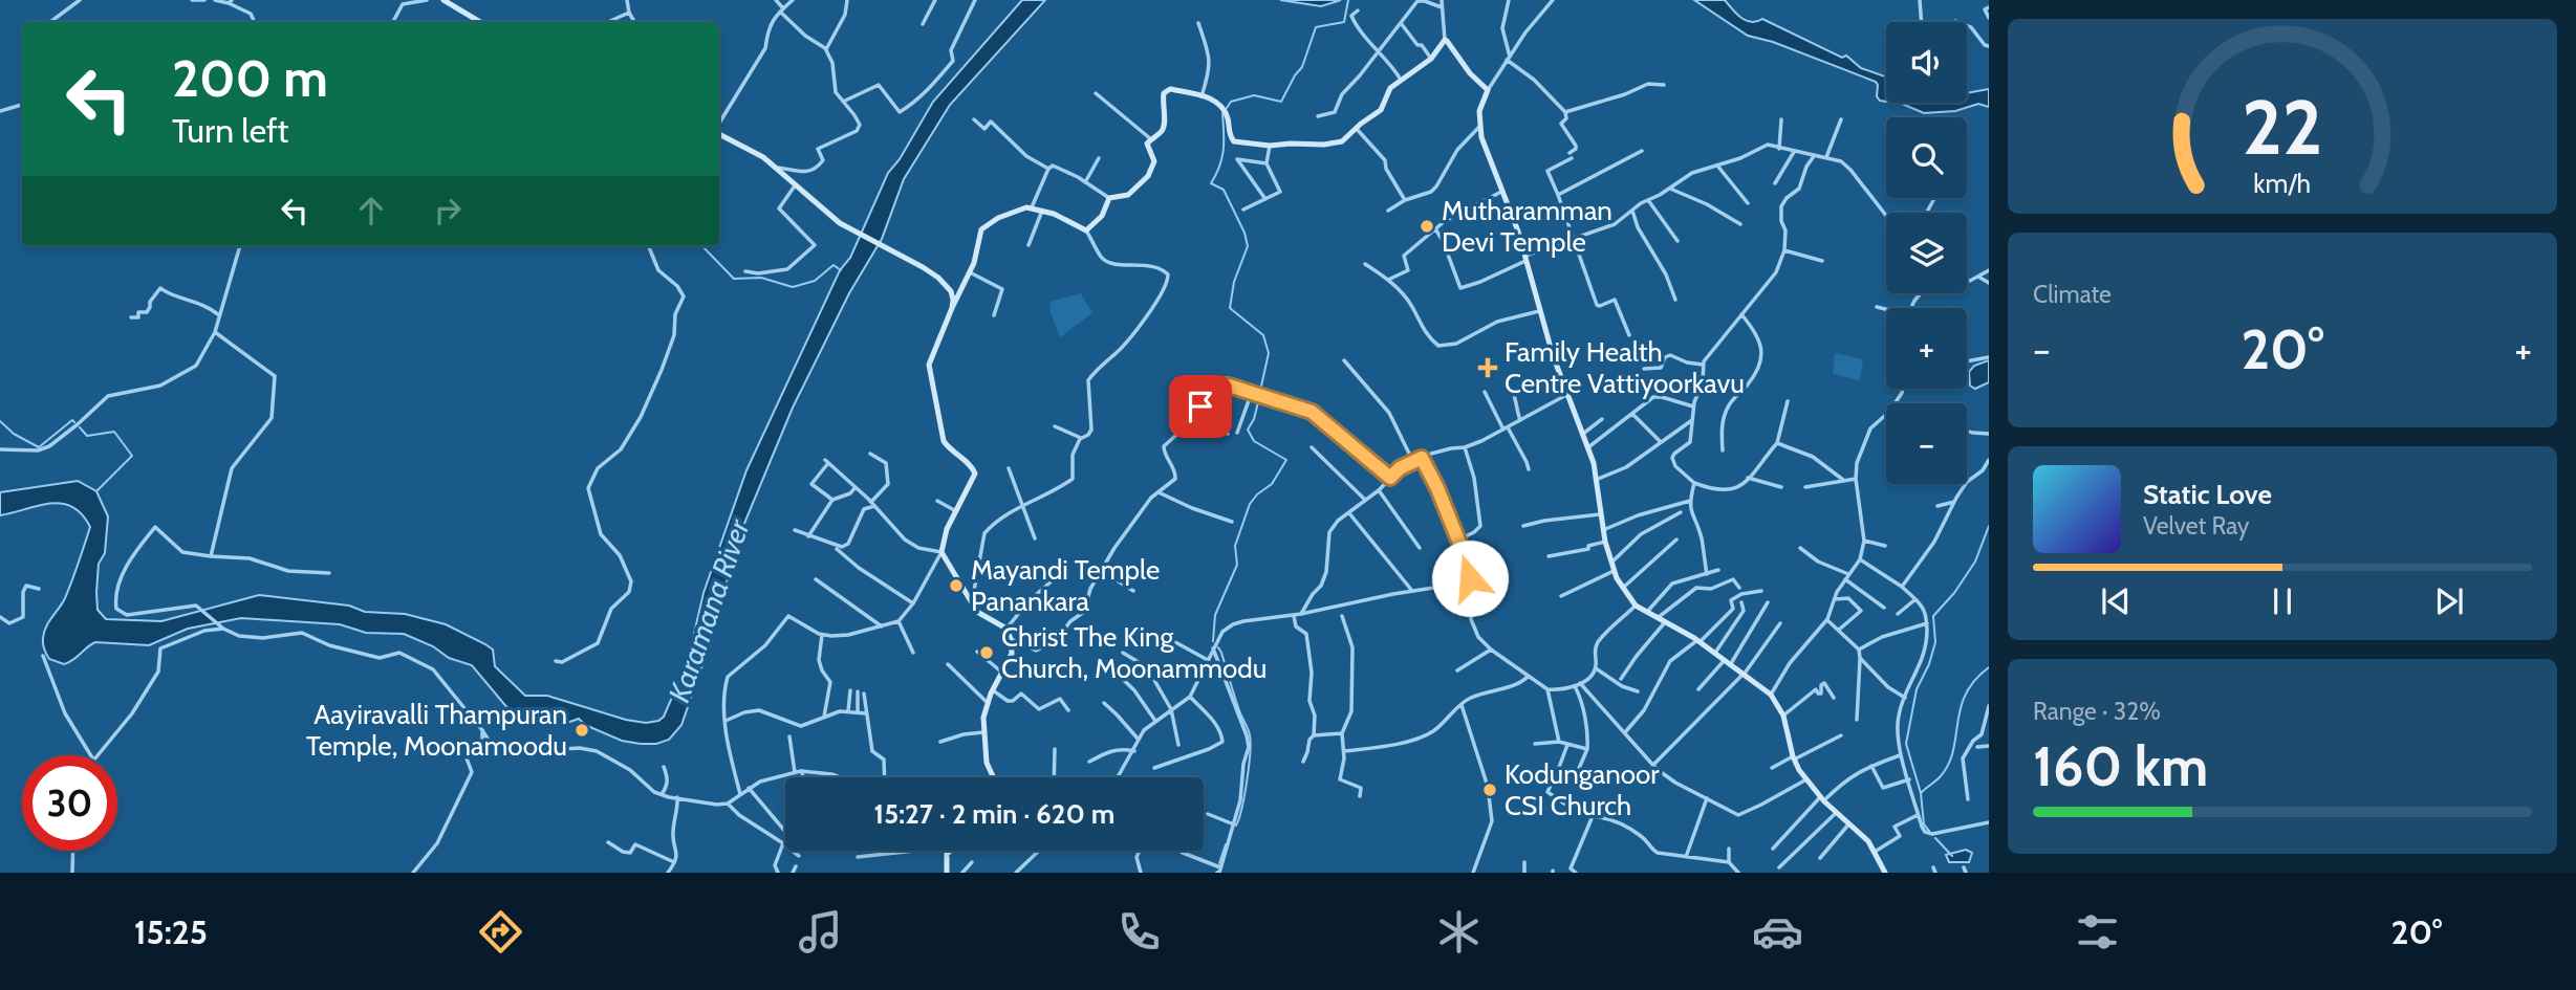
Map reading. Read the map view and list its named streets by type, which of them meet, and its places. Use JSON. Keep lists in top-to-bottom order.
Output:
{
  "water": ["Karamana River"],
  "places": {
    "other": [
      "Mutharamman Devi Temple",
      "Mayandi Temple Panankara",
      "Christ The King Church, Moonammodu",
      "Aayiravalli Thampuran Temple, Moonamoodu",
      "Kodunganoor CSI Church"
    ],
    "health": ["Family Health Centre Vattiyoorkavu"]
  },
  "page": {
    "map_buttons": ["+", "−"],
    "turn": ["200 m", "Turn left"],
    "tile": [
      "Climate",
      ["Range · 32%", "160 km"]
    ],
    "heat": ["−", "20°", "+"],
    "song": ["Static Love", "Velvet Ray"],
    "limit": "30",
    "trip": "15:27 · 2 min · 620 m",
    "tabs": ["15:25", "20°"],
    "gauge": ["22", "km/h"]
  }
}
